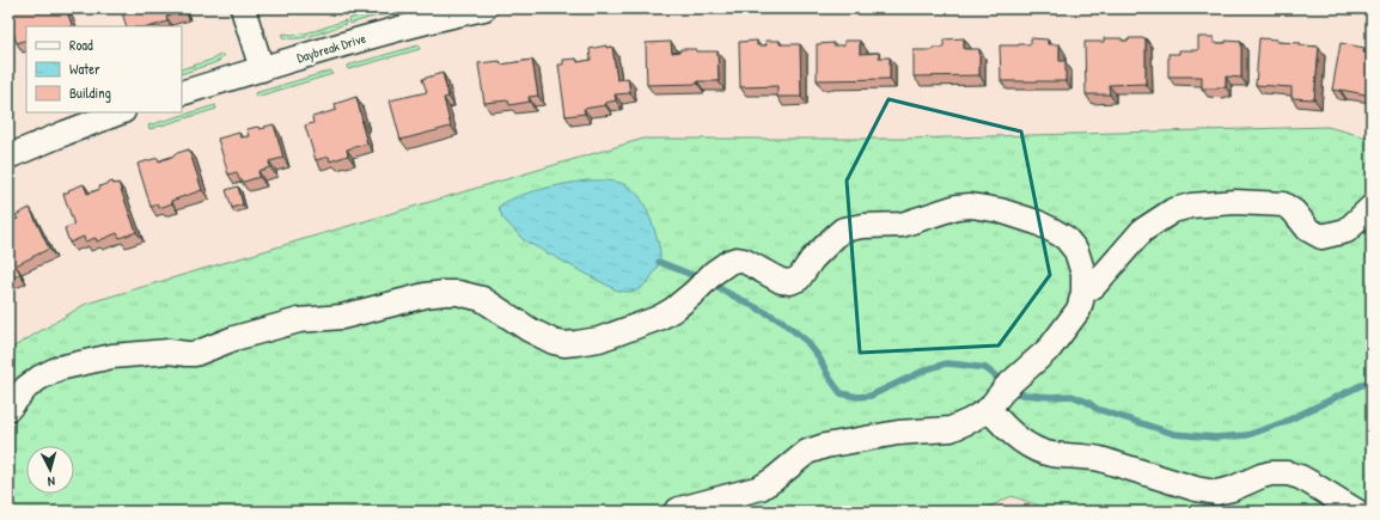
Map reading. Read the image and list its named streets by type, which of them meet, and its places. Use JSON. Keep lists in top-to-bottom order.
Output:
{
  "streets": {
    "street": ["Daybreak Drive"]
  },
  "legend": ["Road", "Water", "Building"],
  "north": "bottom"
}
